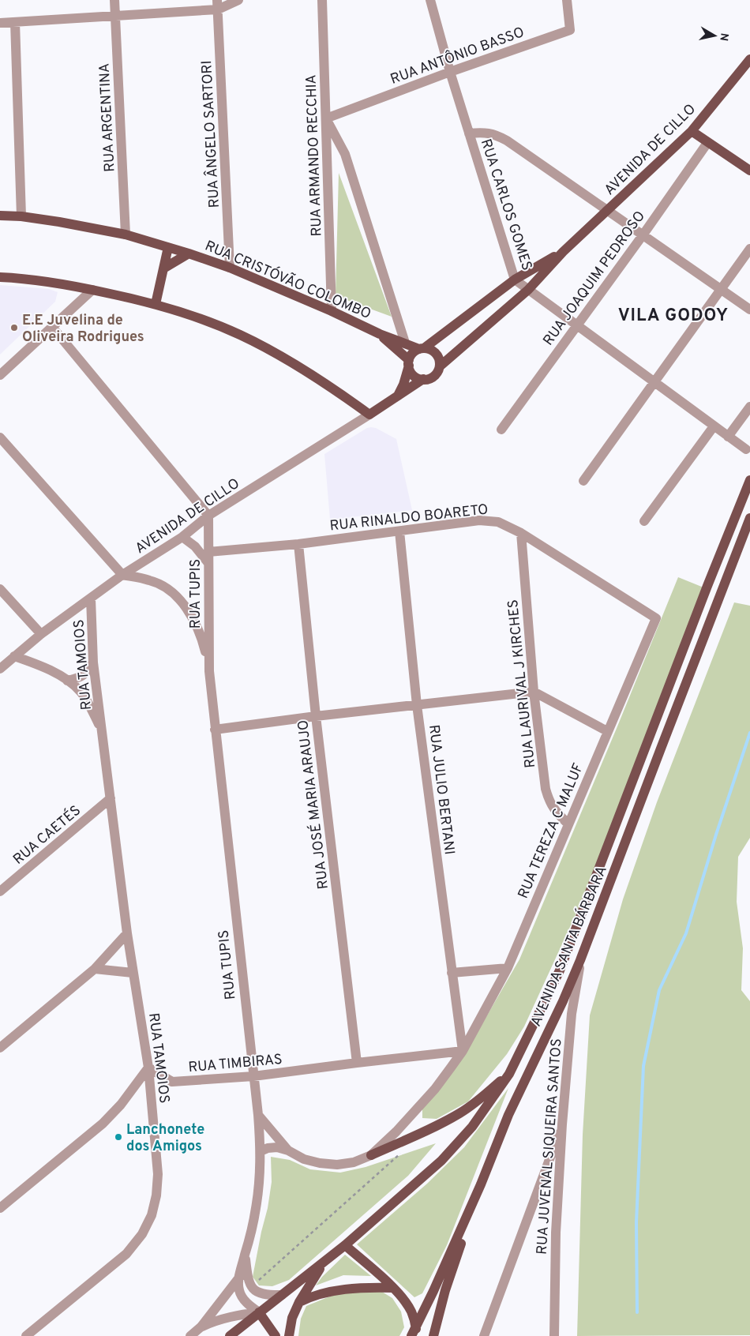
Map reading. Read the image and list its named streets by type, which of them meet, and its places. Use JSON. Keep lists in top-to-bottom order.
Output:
{
  "streets": {
    "main road": ["AVENIDA DE CILLO", "RUA CRISTÓVÃO COLOMBO", "AVENIDA SANTA BÁRBARA"],
    "street": [
      "RUA ANTÔNIO BASSO",
      "RUA ARGENTINA",
      "RUA ÂNGELO SARTORI",
      "RUA ARMANDO RECCHIA",
      "RUA CARLOS GOMES",
      "RUA JOAQUIM PEDROSO",
      "RUA RINALDO BOARETO",
      "RUA TUPIS",
      "RUA TAMOIOS",
      "RUA LAURIVAL J KIRCHES",
      "RUA JULIO BERTANI",
      "RUA JOSÉ MARIA ARAUJO",
      "RUA TEREZA C MALUF",
      "RUA CAETÉS",
      "RUA TIMBIRAS",
      "RUA JUVENAL SIQUEIRA SANTOS"
    ]
  },
  "crossings": [
    ["RUA ANTÔNIO BASSO", "RUA ARMANDO RECCHIA"],
    ["RUA ANTÔNIO BASSO", "RUA CARLOS GOMES"],
    ["RUA ARGENTINA", "RUA CRISTÓVÃO COLOMBO"],
    ["RUA ÂNGELO SARTORI", "RUA CRISTÓVÃO COLOMBO"],
    ["AVENIDA DE CILLO", "RUA CARLOS GOMES"],
    ["AVENIDA DE CILLO", "RUA CRISTÓVÃO COLOMBO"],
    ["AVENIDA DE CILLO", "RUA TUPIS"],
    ["AVENIDA DE CILLO", "RUA TAMOIOS"],
    ["RUA ARMANDO RECCHIA", "RUA CRISTÓVÃO COLOMBO"],
    ["RUA CARLOS GOMES", "RUA JOAQUIM PEDROSO"],
    ["RUA RINALDO BOARETO", "RUA TUPIS"],
    ["RUA RINALDO BOARETO", "RUA LAURIVAL J KIRCHES"],
    ["RUA RINALDO BOARETO", "RUA JULIO BERTANI"],
    ["RUA RINALDO BOARETO", "RUA JOSÉ MARIA ARAUJO"],
    ["RUA RINALDO BOARETO", "RUA TEREZA C MALUF"],
    ["RUA TUPIS", "AVENIDA SANTA BÁRBARA"],
    ["RUA TUPIS", "RUA TIMBIRAS"],
    ["RUA TAMOIOS", "RUA CAETÉS"],
    ["RUA TAMOIOS", "RUA TIMBIRAS"],
    ["RUA LAURIVAL J KIRCHES", "RUA TEREZA C MALUF"],
    ["RUA JULIO BERTANI", "RUA TEREZA C MALUF"],
    ["RUA JULIO BERTANI", "RUA TIMBIRAS"],
    ["RUA JOSÉ MARIA ARAUJO", "RUA TIMBIRAS"],
    ["RUA TEREZA C MALUF", "RUA TIMBIRAS"],
    ["AVENIDA SANTA BÁRBARA", "RUA JUVENAL SIQUEIRA SANTOS"]
  ],
  "districts": ["VILA GODOY"],
  "places": ["E.E Juvelina de Oliveira Rodrigues", "Lanchonete dos Amigos"],
  "north": "right"
}
